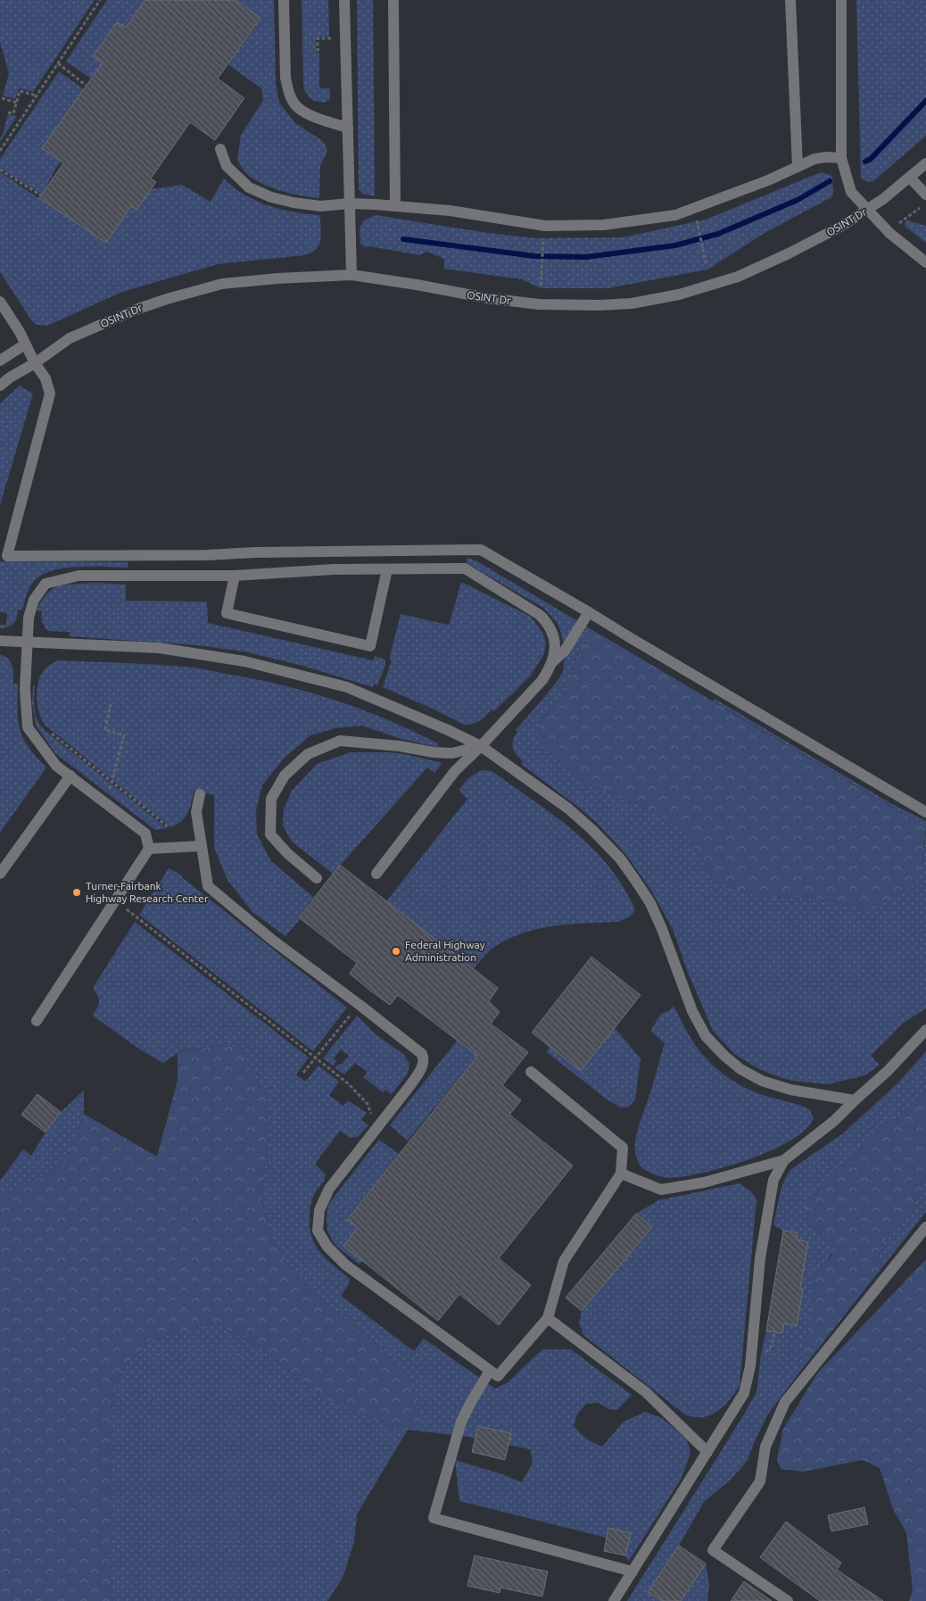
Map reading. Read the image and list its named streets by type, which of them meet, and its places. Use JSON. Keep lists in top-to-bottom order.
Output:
{
  "streets": {
    "street": ["OSINT Dr"]
  },
  "places": ["Turner-Fairbank Highway Research Center", "Federal Highway Administration"]
}
